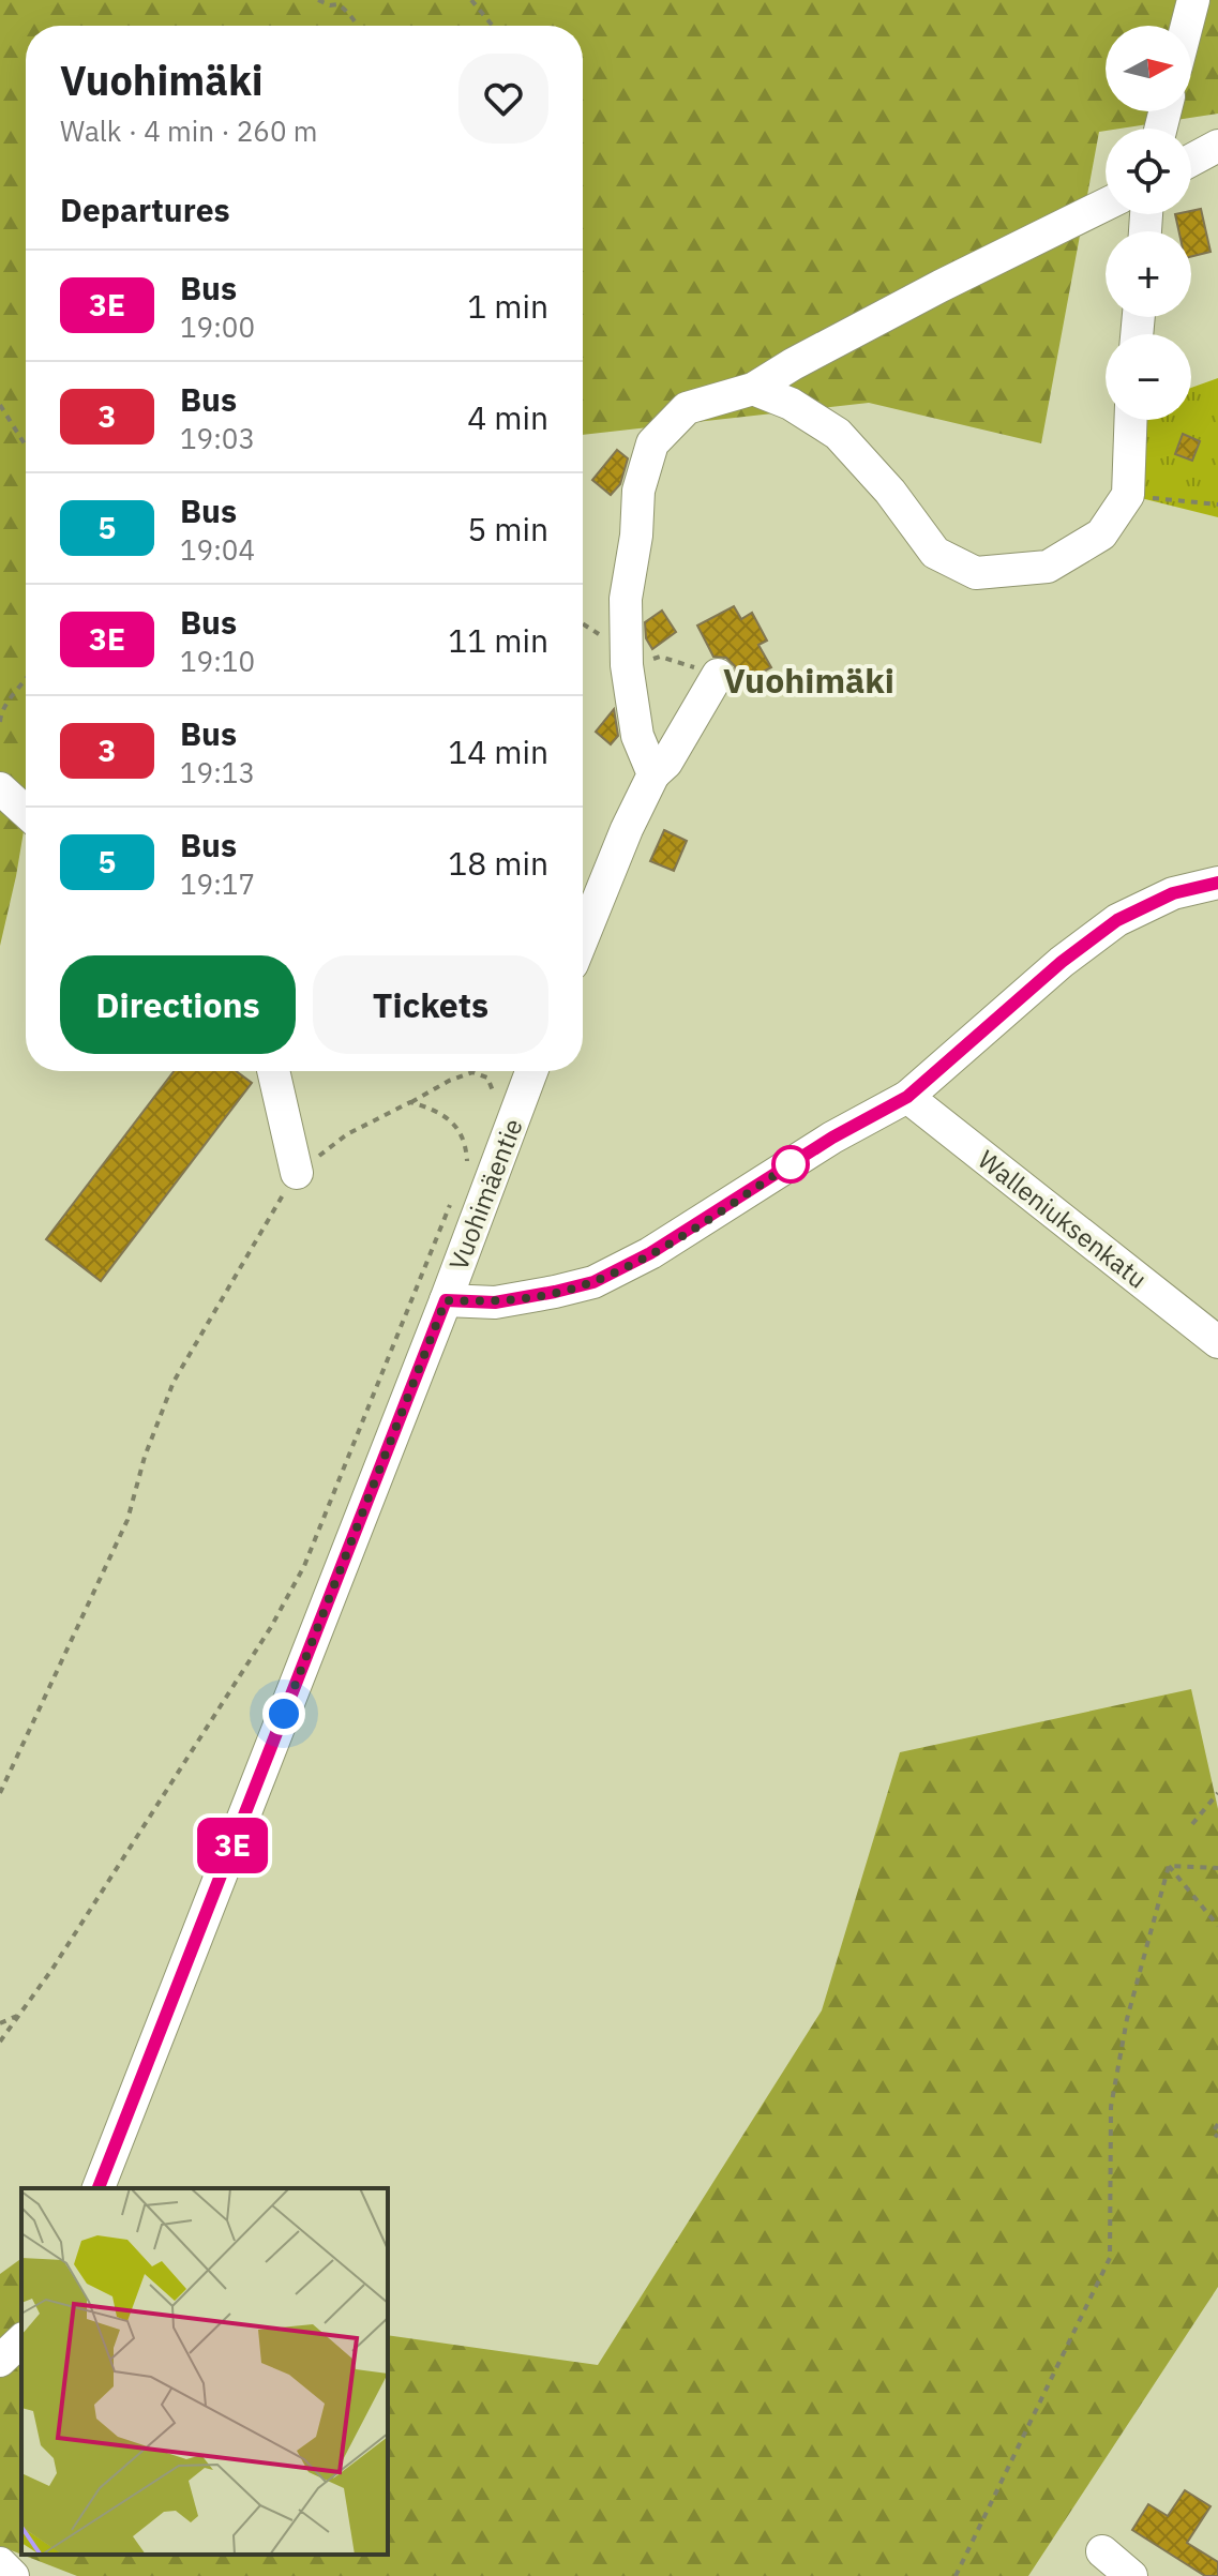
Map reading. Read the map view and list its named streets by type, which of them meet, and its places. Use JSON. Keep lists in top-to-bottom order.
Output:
{
  "streets": {
    "street": ["Vuohimäentie", "Walleniuksenkatu"]
  },
  "districts": ["Vuohimäki"],
  "lines": ["bus line 3E"],
  "north": "right",
  "page": {
    "on_map": "3E",
    "map_buttons": ["+", "−"],
    "heading": [
      ["Vuohimäki", "Walk · 4 min · 260 m"],
      "Departures"
    ],
    "list": [
      {
        "mark": "3E",
        "name": "Bus",
        "note": "19:00",
        "value": "1 min"
      },
      {
        "mark": "3",
        "name": "Bus",
        "note": "19:03",
        "value": "4 min"
      },
      {
        "mark": "5",
        "name": "Bus",
        "note": "19:04",
        "value": "5 min"
      },
      {
        "mark": "3E",
        "name": "Bus",
        "note": "19:10",
        "value": "11 min"
      },
      {
        "mark": "3",
        "name": "Bus",
        "note": "19:13",
        "value": "14 min"
      },
      {
        "mark": "5",
        "name": "Bus",
        "note": "19:17",
        "value": "18 min"
      }
    ],
    "buttons": ["Directions", "Tickets"]
  }
}
